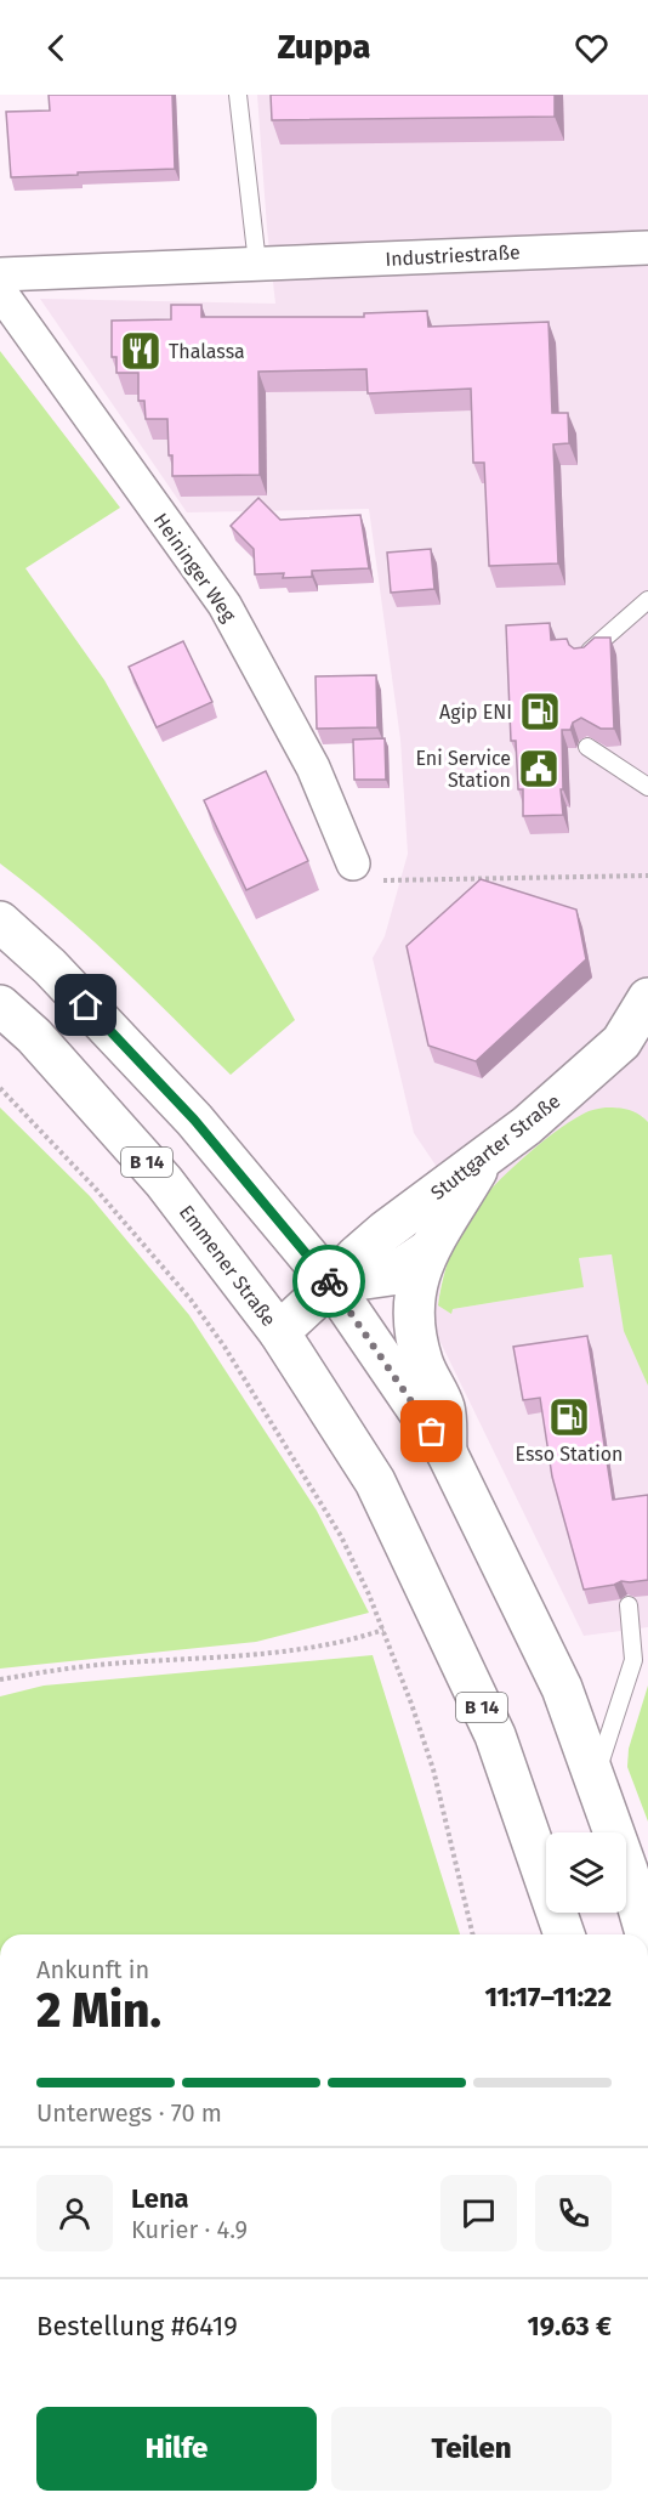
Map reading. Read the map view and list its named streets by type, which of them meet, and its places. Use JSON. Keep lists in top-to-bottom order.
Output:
{
  "streets": {
    "main road": ["Stuttgarter Straße", "B 14", "Emmener Straße"],
    "street": ["Industriestraße", "Heininger Weg"]
  },
  "crossings": [
    ["Stuttgarter Straße", "B 14"],
    ["Stuttgarter Straße", "Emmener Straße"],
    ["B 14", "Emmener Straße"]
  ],
  "places": {
    "restaurant": ["Thalassa"],
    "fuel station": ["Agip ENI", "Esso Station"],
    "public building": ["Eni Service Station"]
  },
  "page": {
    "header": "Zuppa",
    "heading": ["2 Min.", "Ankunft in", "11:17–11:22"],
    "panel": [
      "Lena",
      "Kurier · 4.9",
      "Bestellung #6419",
      "19.63 €"
    ],
    "bar": "Unterwegs · 70 m",
    "buttons": ["Hilfe", "Teilen"]
  }
}
